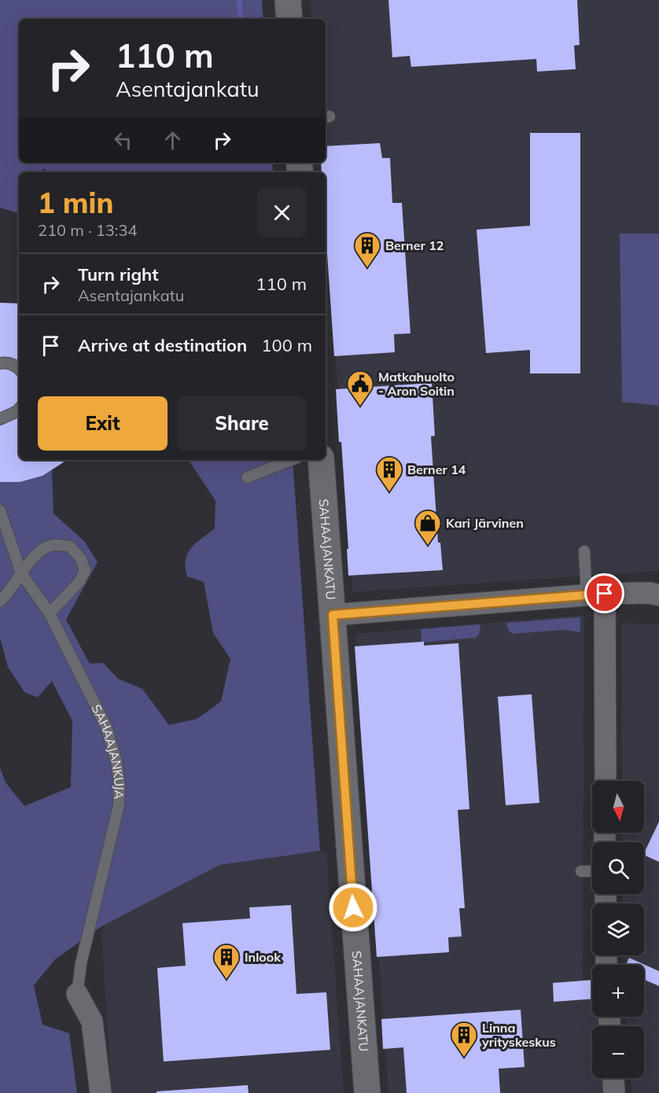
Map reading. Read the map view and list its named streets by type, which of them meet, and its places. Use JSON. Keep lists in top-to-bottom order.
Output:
{
  "streets": {
    "main road": ["SAHAAJANKATU"],
    "street": ["SAHAAJANKUJA"]
  },
  "places": {
    "building": [
      "Berner 12",
      "Berner 14",
      "Inlook",
      "Linna yrityskeskus"
    ],
    "public building": ["Matkahuolto - Aron Soitin"],
    "shop": ["Kari Järvinen"]
  },
  "north": "bottom",
  "page": {
    "turn": ["110 m", "Asentajankatu"],
    "heading": ["1 min", "210 m · 13:34"],
    "list": [
      {
        "name": "Turn right",
        "note": "Asentajankatu",
        "value": "110 m"
      },
      {
        "name": "Arrive at destination",
        "value": "100 m"
      }
    ],
    "buttons": ["Exit", "Share"],
    "map_buttons": ["+", "−"]
  }
}
